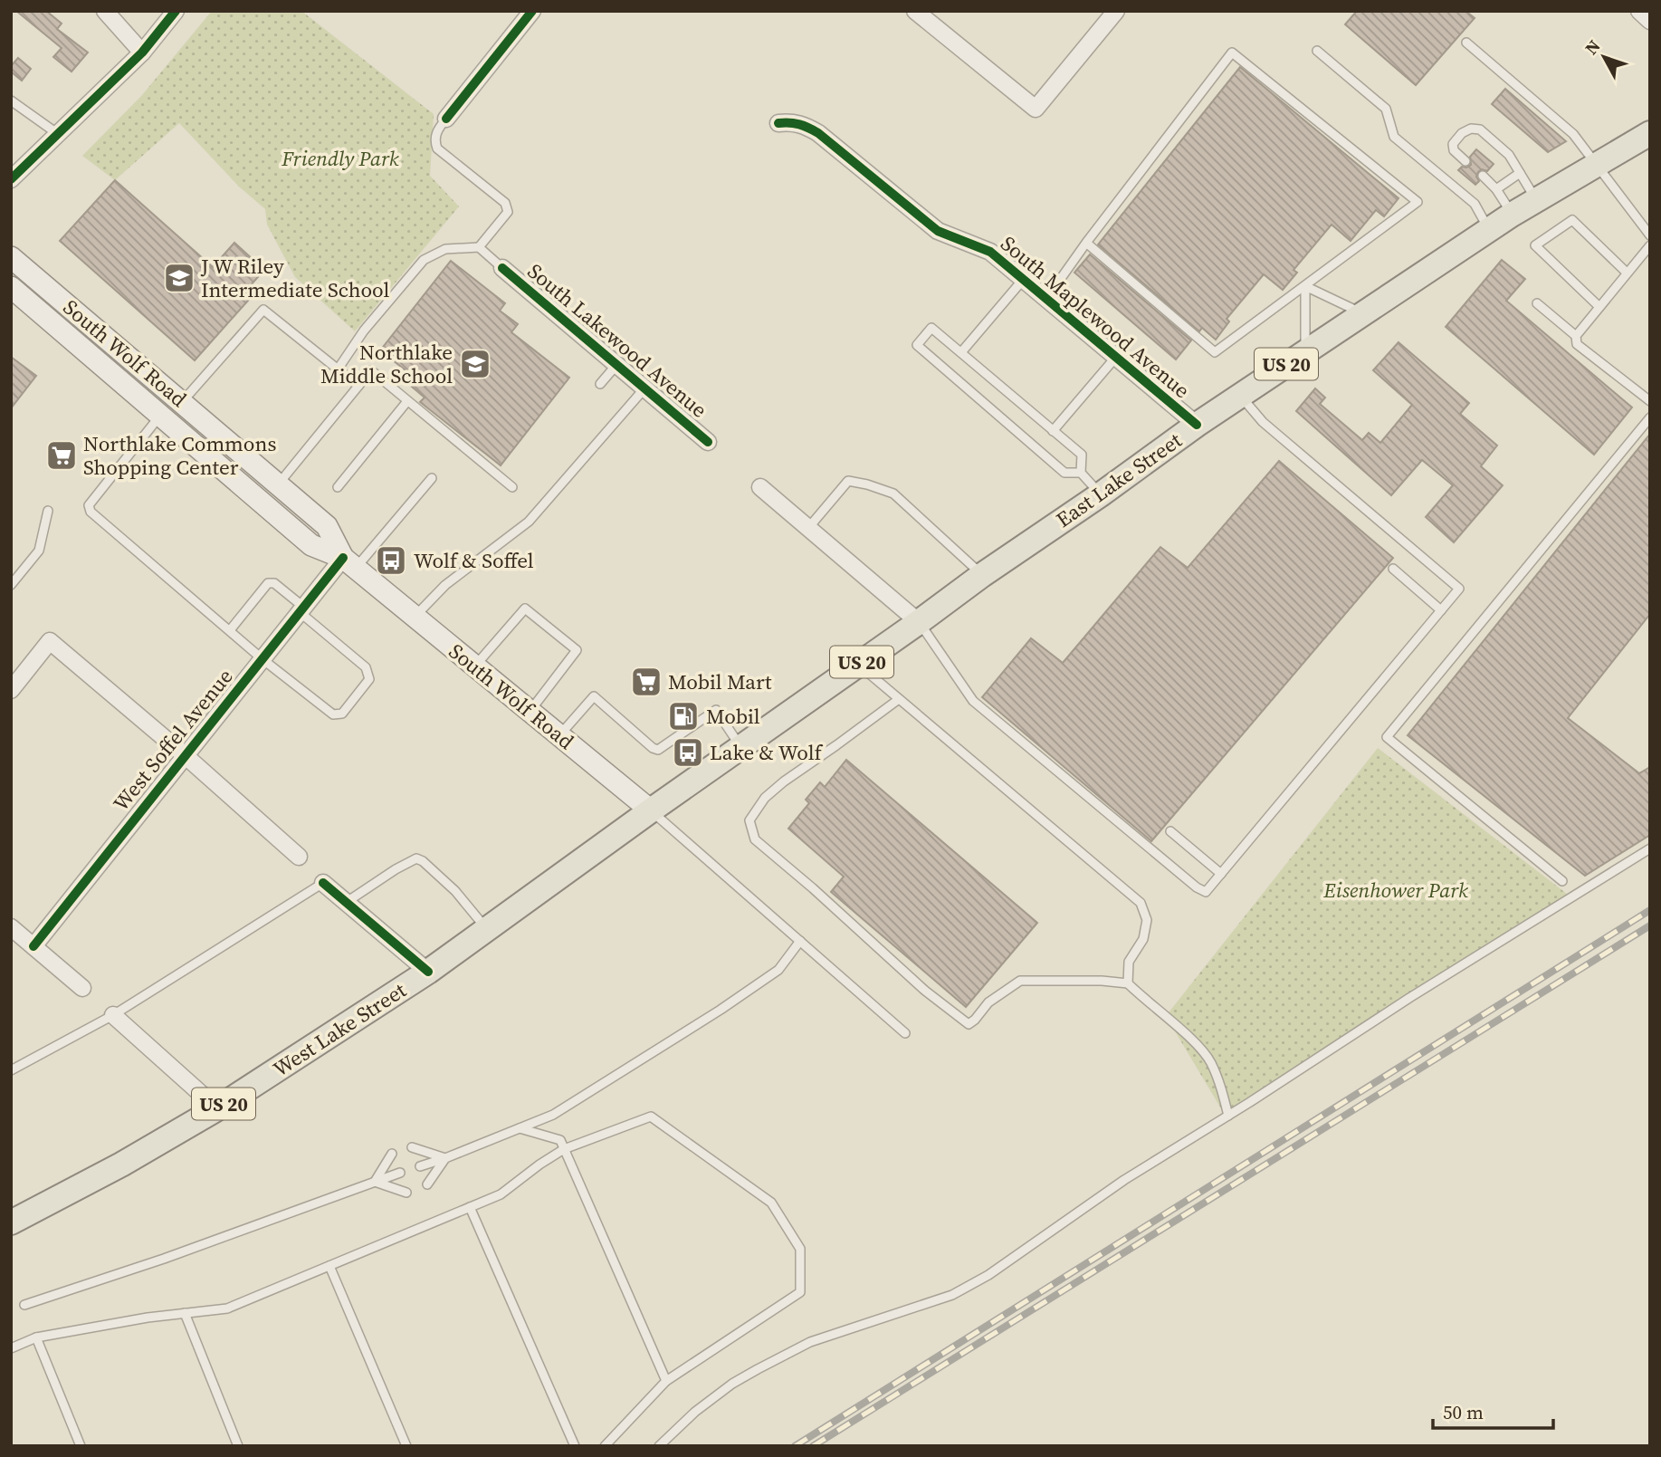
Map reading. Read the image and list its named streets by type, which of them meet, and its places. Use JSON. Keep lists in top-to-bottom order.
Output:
{
  "streets": {
    "main road": [
      "South Wolf Road",
      "US 20",
      "East Lake Street",
      "West Lake Street"
    ],
    "street": ["South Maplewood Avenue", "South Lakewood Avenue", "West Soffel Avenue"]
  },
  "crossings": [
    ["South Maplewood Avenue", "East Lake Street"],
    ["South Wolf Road", "East Lake Street"],
    ["South Wolf Road", "West Soffel Avenue"],
    ["South Wolf Road", "West Lake Street"],
    ["US 20", "East Lake Street"],
    ["East Lake Street", "West Lake Street"]
  ],
  "parks": ["Friendly Park", "Eisenhower Park"],
  "places": {
    "school or university": ["J W Riley Intermediate School", "Northlake Middle School"],
    "supermarket": ["Northlake Commons Shopping Center", "Mobil Mart"],
    "bus stop": ["Wolf & Soffel", "Lake & Wolf"],
    "fuel station": ["Mobil"]
  },
  "scale_bar": "50 m",
  "north": "top left"
}
